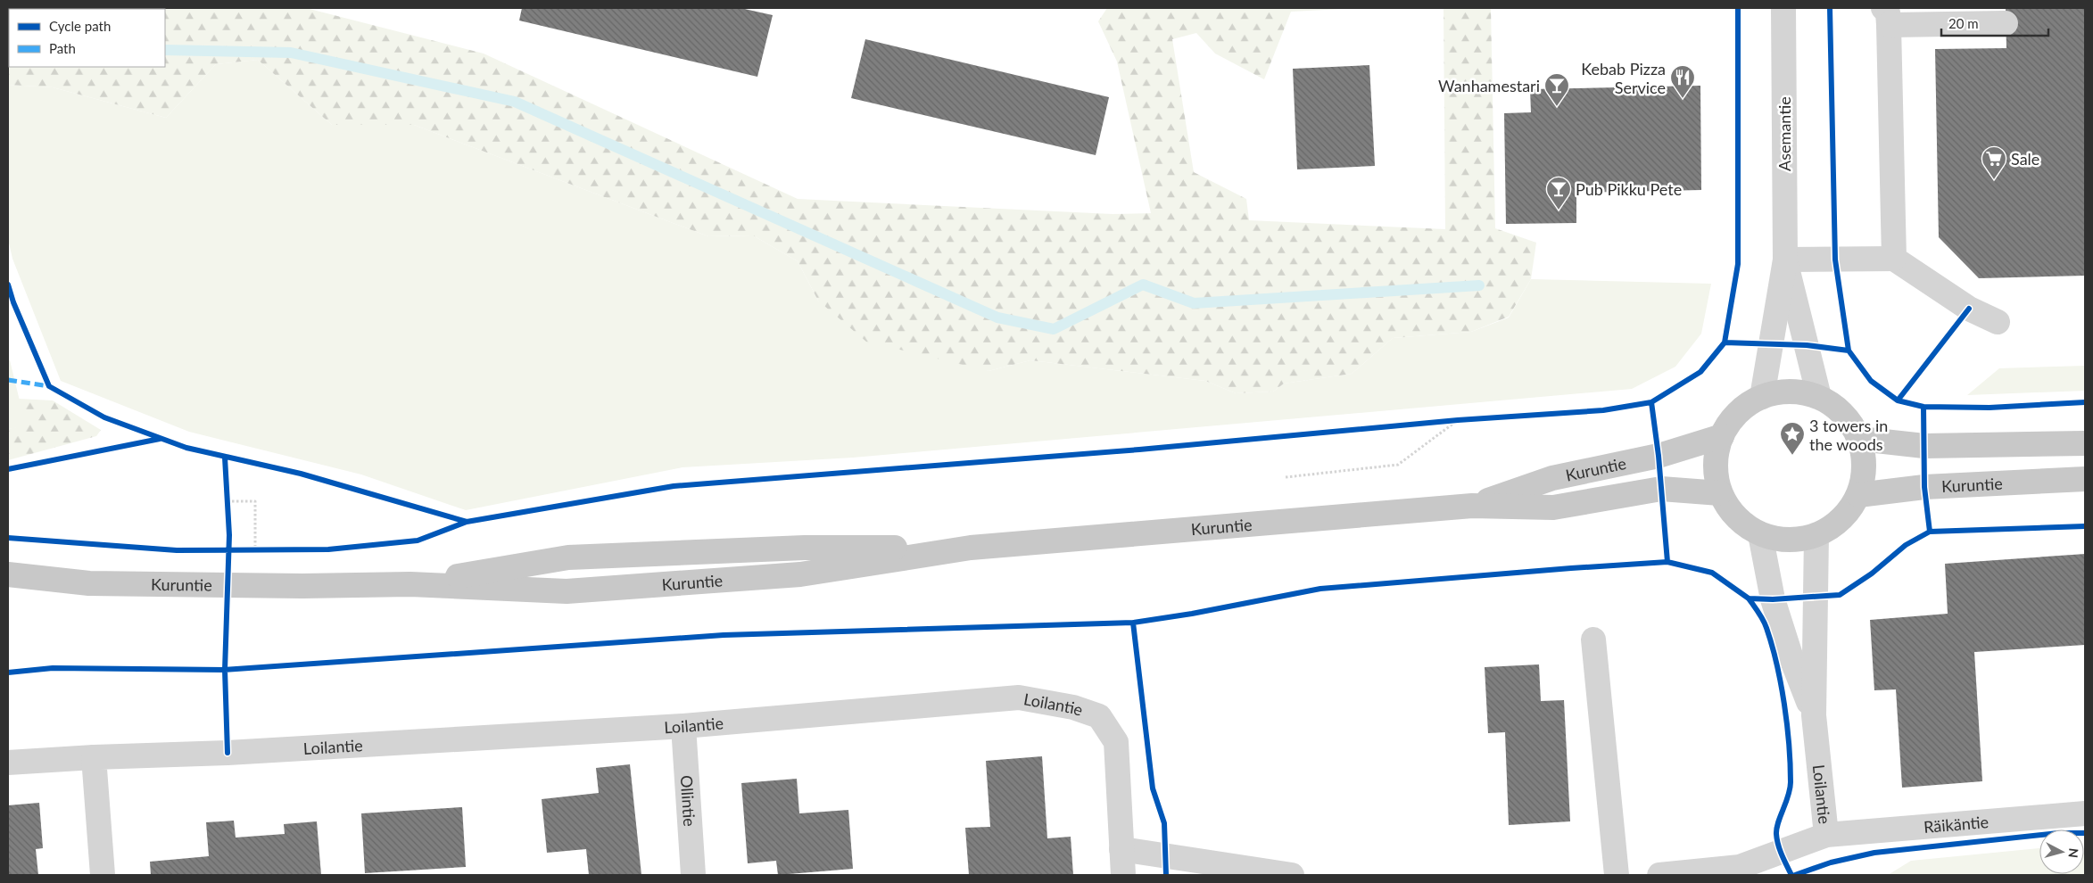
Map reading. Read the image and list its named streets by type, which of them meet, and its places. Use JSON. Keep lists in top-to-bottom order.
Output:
{
  "streets": {
    "main road": ["Kuruntie"],
    "street": [
      "Asemantie",
      "Loilantie",
      "Ollintie",
      "Räikäntie"
    ]
  },
  "crossings": [
    ["Asemantie", "Kuruntie"],
    ["Asemantie", "Loilantie"],
    ["Kuruntie", "Loilantie"],
    ["Loilantie", "Ollintie"],
    ["Loilantie", "Räikäntie"]
  ],
  "places": {
    "restaurant": ["Kebab Pizza Service"],
    "bar": ["Wanhamestari", "Pub Pikku Pete"],
    "supermarket": ["Sale"],
    "place": ["3 towers in the woods"]
  },
  "legend": ["Cycle path", "Path"],
  "scale_bar": "20 m",
  "north": "right"
}
